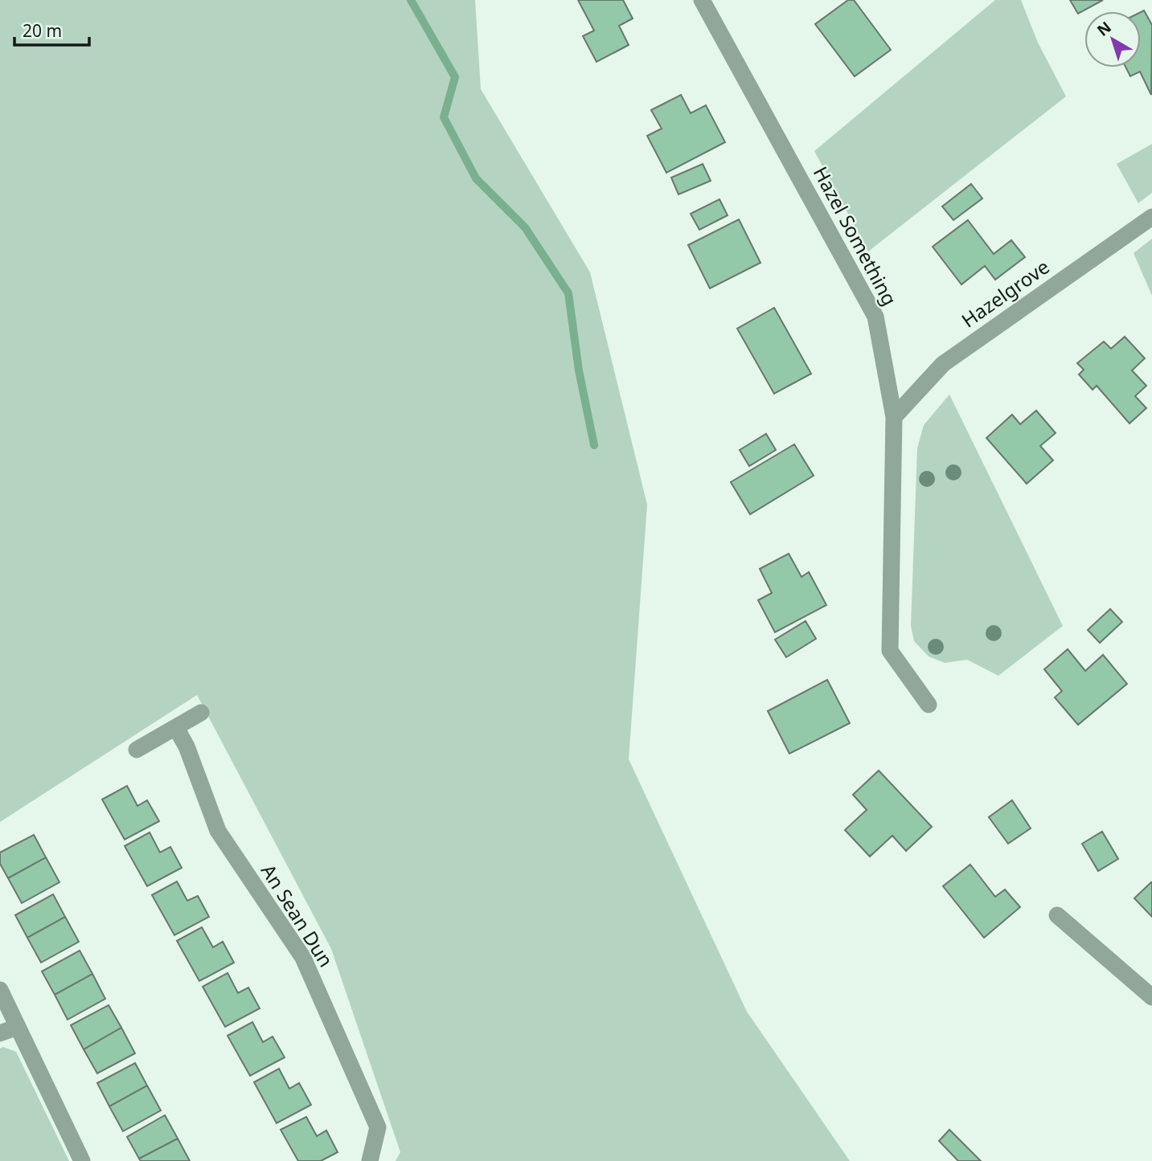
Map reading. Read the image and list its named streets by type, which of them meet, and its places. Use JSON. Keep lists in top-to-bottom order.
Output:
{
  "streets": {
    "street": ["Hazel Something", "Hazelgrove", "An Sean Dun"]
  },
  "crossings": [
    ["Hazel Something", "Hazelgrove"]
  ],
  "scale_bar": "20 m",
  "north": "top left"
}
